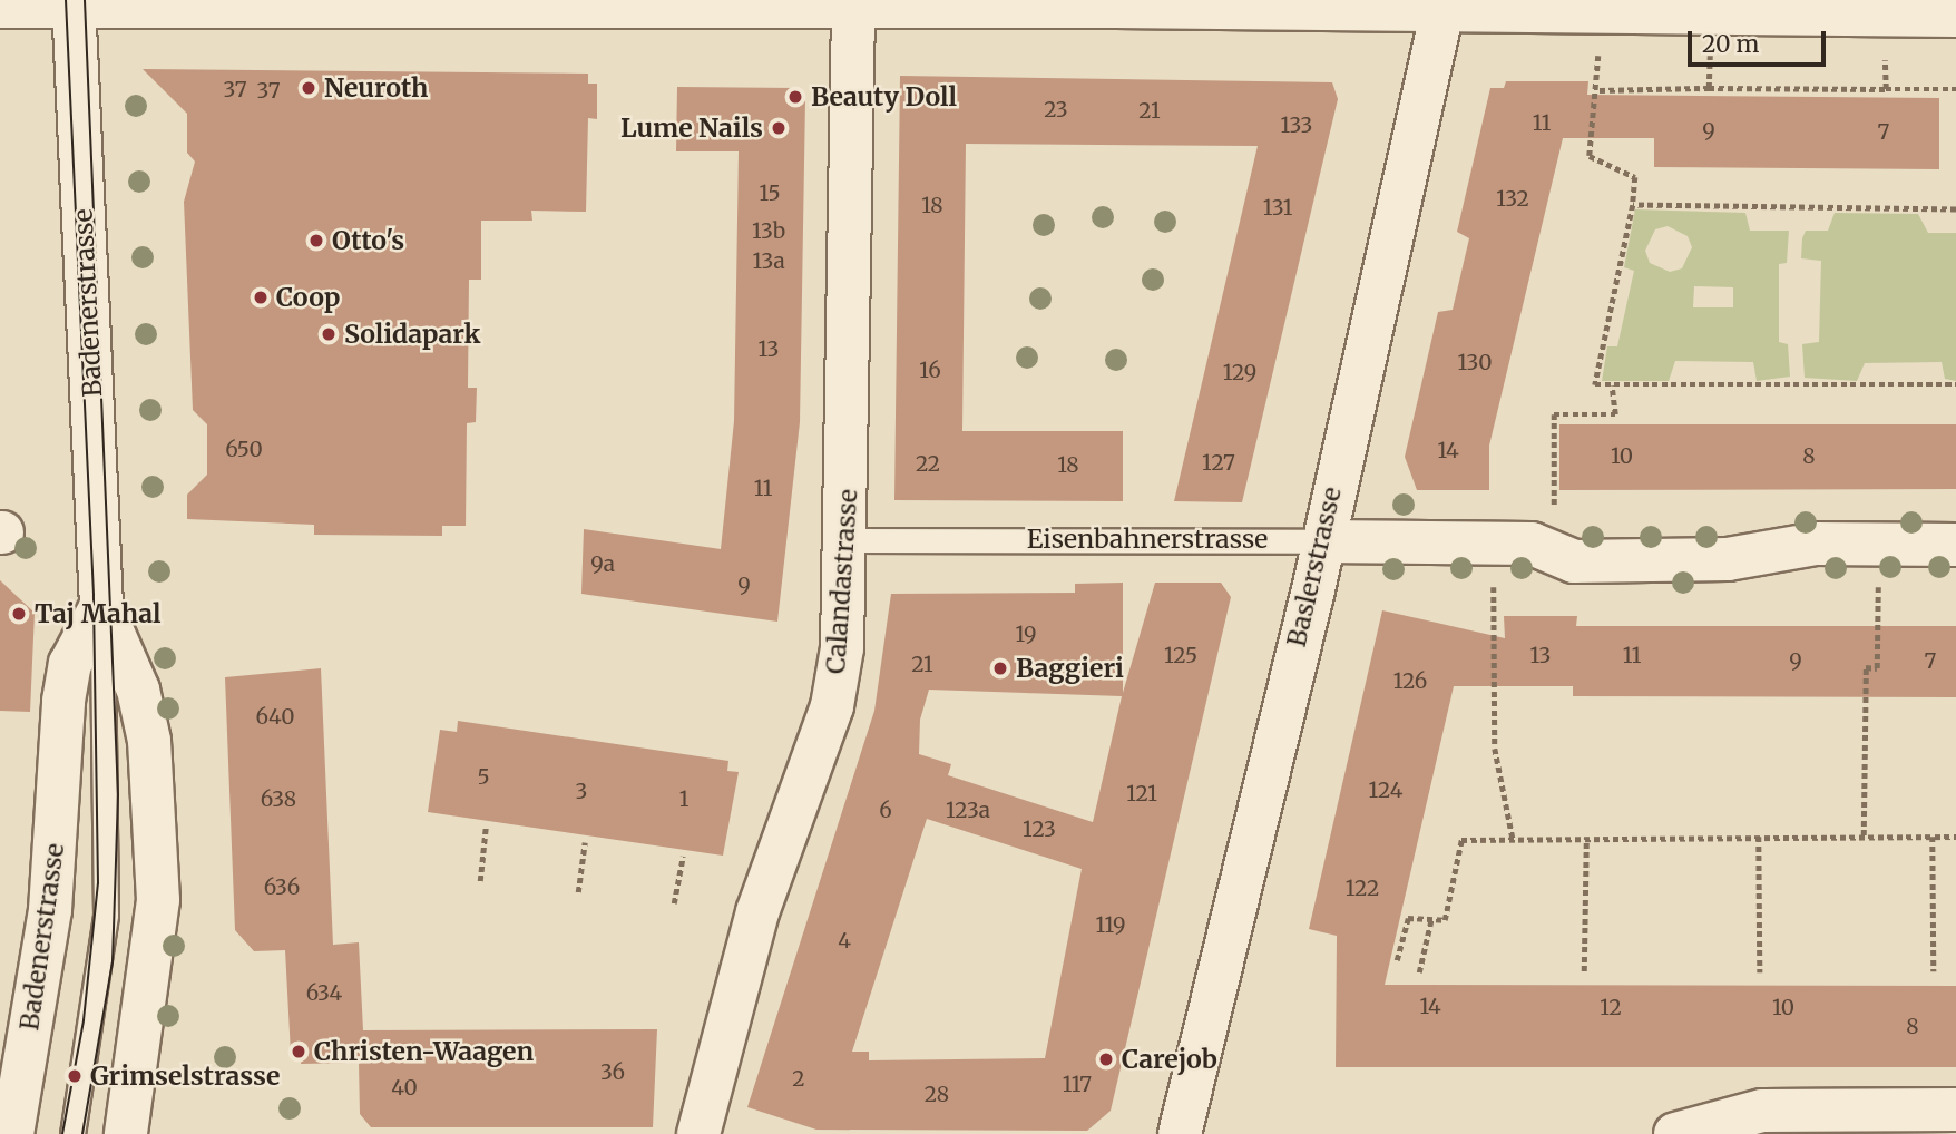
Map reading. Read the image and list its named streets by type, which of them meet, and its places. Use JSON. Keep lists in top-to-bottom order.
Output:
{
  "streets": {
    "street": [
      "Badenerstrasse",
      "Eisenbahnerstrasse",
      "Baslerstrasse",
      "Calandastrasse"
    ]
  },
  "crossings": [
    ["Eisenbahnerstrasse", "Baslerstrasse"],
    ["Eisenbahnerstrasse", "Calandastrasse"]
  ],
  "places": [
    "Neuroth",
    "Beauty Doll",
    "Lume Nails",
    "Otto's",
    "Coop",
    "Solidapark",
    "Taj Mahal",
    "Baggieri",
    "Christen-Waagen",
    "Carejob",
    "Grimselstrasse"
  ],
  "house_numbers": [
    "37",
    "37",
    "23",
    "21",
    "11",
    "133",
    "9",
    "7",
    "15",
    "132",
    "18",
    "131",
    "13b",
    "13a",
    "13",
    "130",
    "16",
    "129",
    "650",
    "14",
    "10",
    "8",
    "127",
    "22",
    "18",
    "11",
    "9a",
    "9",
    "19",
    "125",
    "13",
    "11",
    "9",
    "7",
    "21",
    "126",
    "640",
    "5",
    "124",
    "3",
    "121",
    "638",
    "1",
    "6",
    "123a",
    "123",
    "636",
    "122",
    "119",
    "4",
    "634",
    "14",
    "12",
    "10",
    "8",
    "36",
    "2",
    "117",
    "40",
    "28"
  ],
  "scale_bar": "20 m"
}
